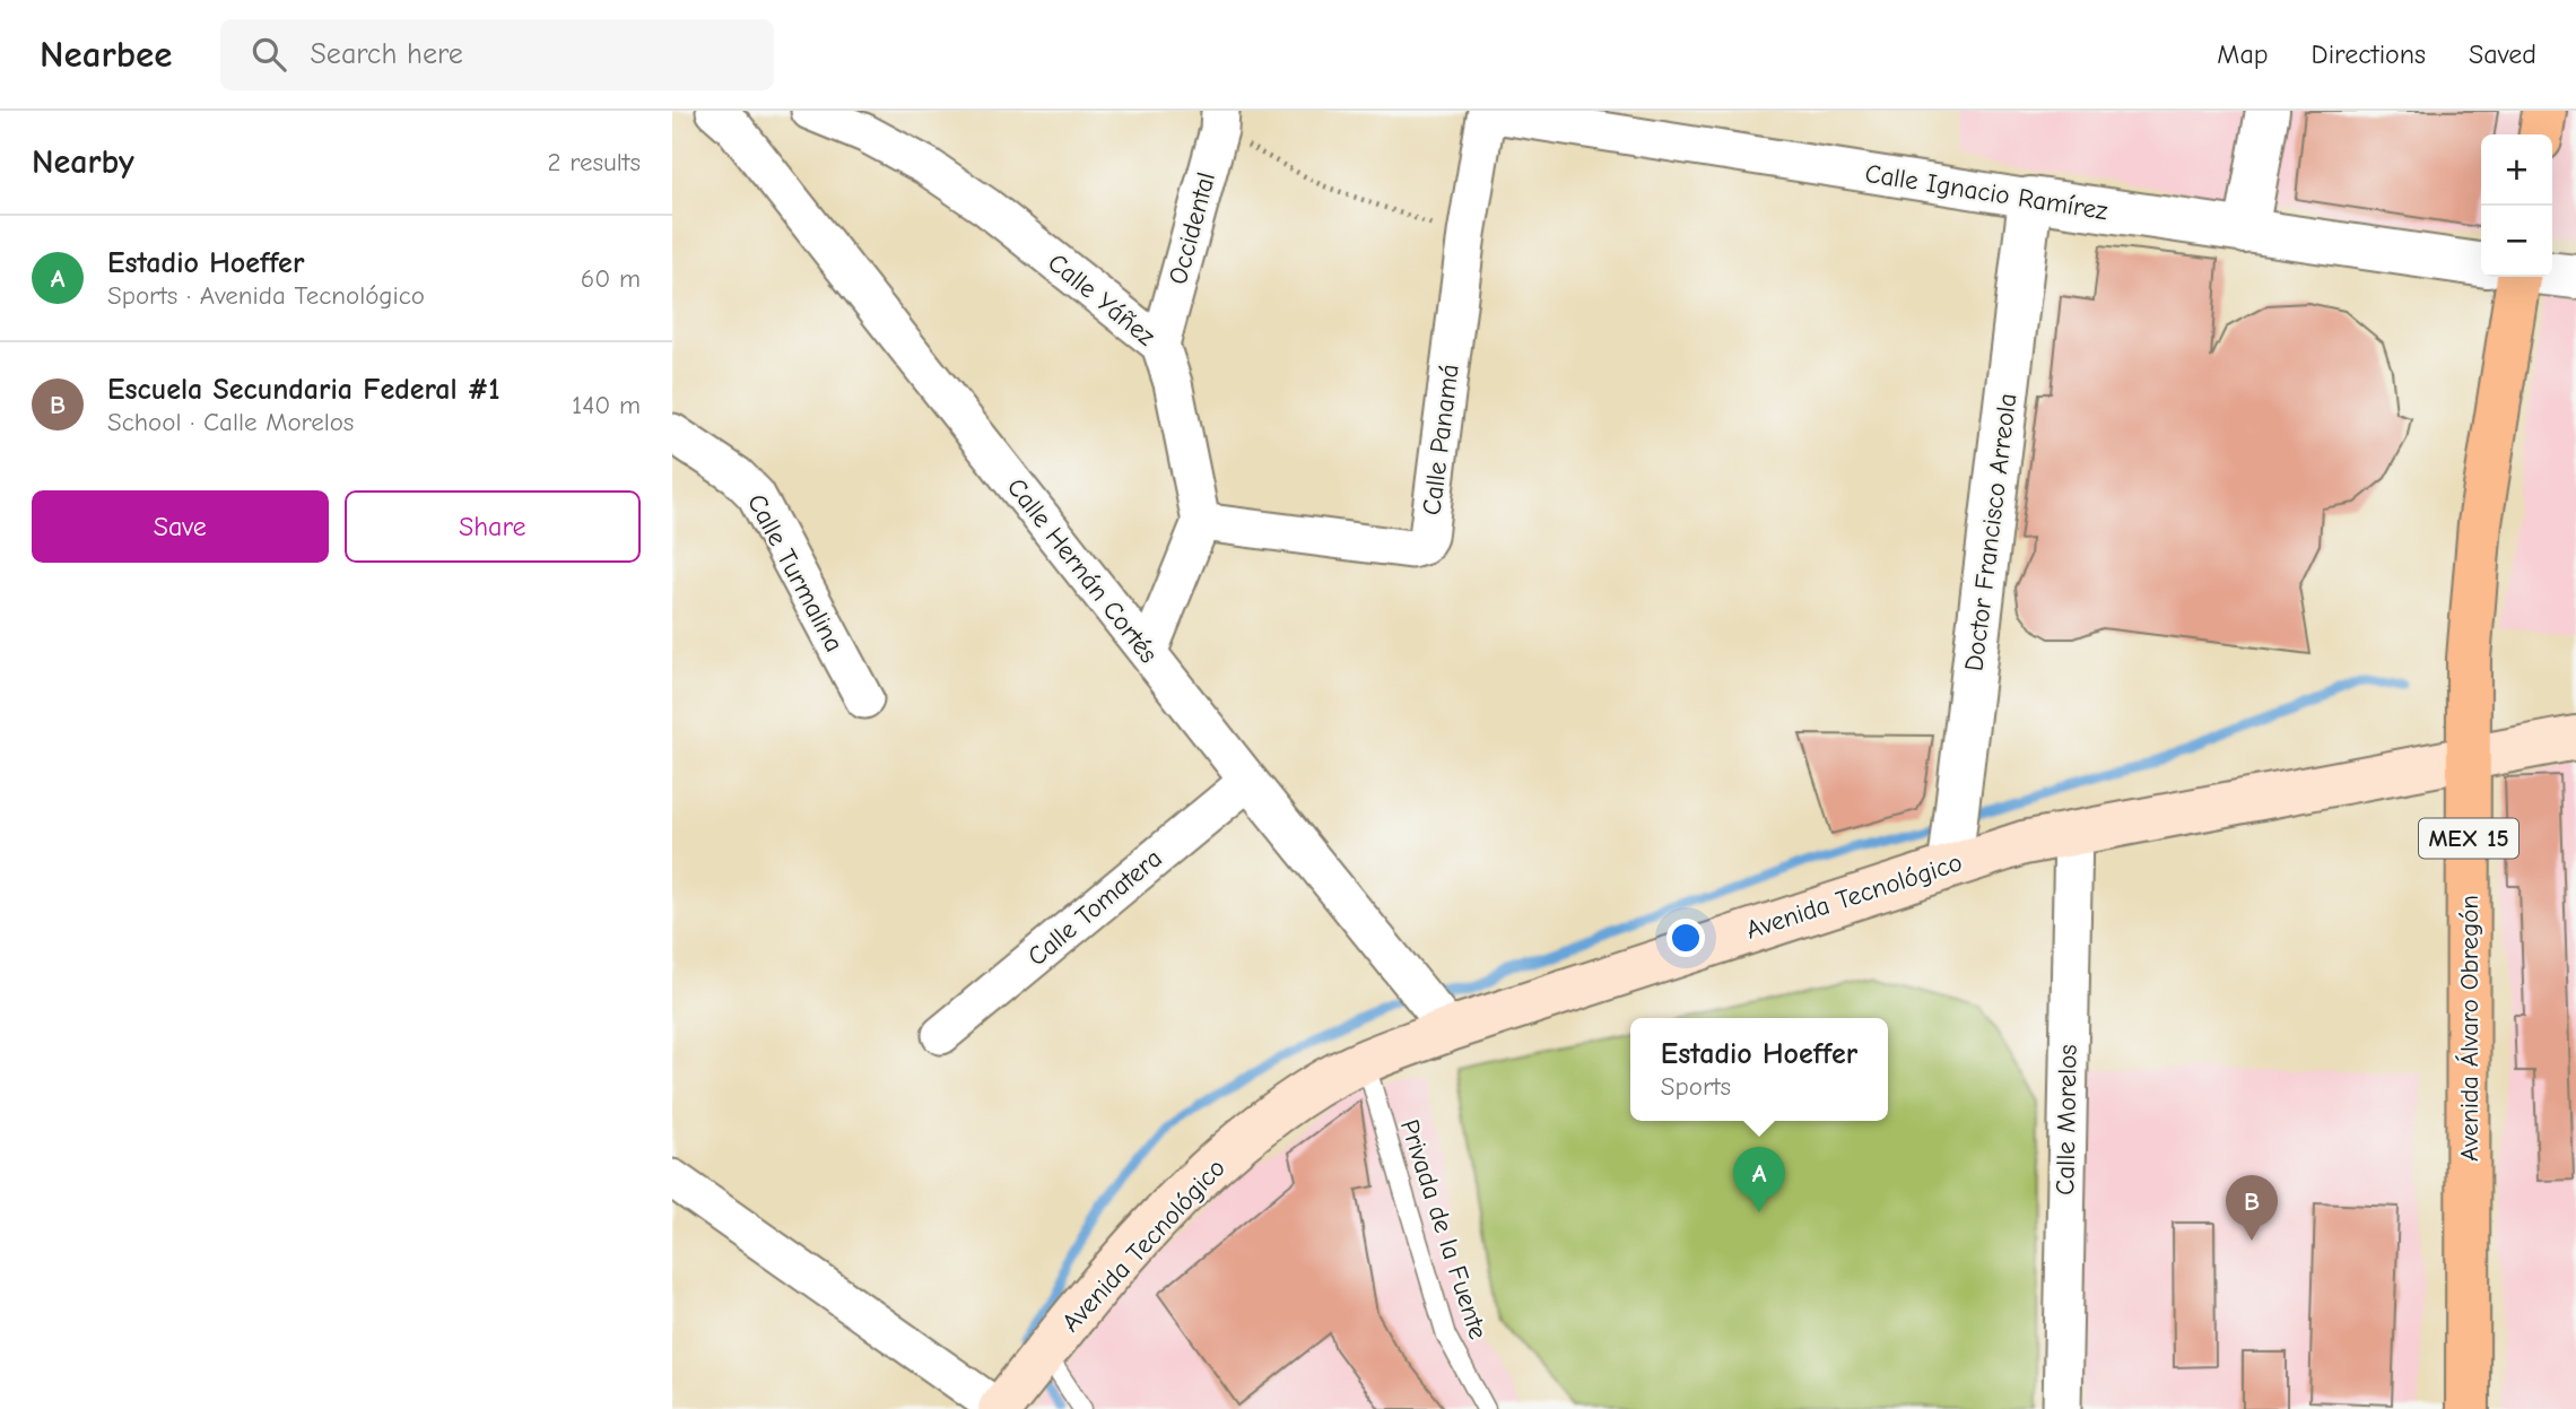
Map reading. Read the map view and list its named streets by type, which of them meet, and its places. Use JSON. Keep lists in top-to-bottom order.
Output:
{
  "streets": {
    "highway": ["MEX 15", "Avenida Álvaro Obregón"],
    "main road": ["Avenida Tecnológico"],
    "street": [
      "Calle Ignacio Ramírez",
      "Occidental",
      "Calle Yáñez",
      "Calle Panamá",
      "Doctor Francisco Arreola",
      "Calle Hernán Cortés",
      "Calle Turmalina",
      "Calle Tomatera",
      "Calle Morelos"
    ],
    "lane": ["Privada de la Fuente"]
  },
  "crossings": [
    ["Calle Ignacio Ramírez", "Calle Panamá"],
    ["Calle Ignacio Ramírez", "Doctor Francisco Arreola"],
    ["Occidental", "Calle Yáñez"],
    ["Calle Yáñez", "Calle Panamá"],
    ["Doctor Francisco Arreola", "Avenida Tecnológico"],
    ["Calle Hernán Cortés", "Avenida Tecnológico"],
    ["Calle Hernán Cortés", "Calle Tomatera"],
    ["Avenida Tecnológico", "Avenida Álvaro Obregón"],
    ["Avenida Tecnológico", "Calle Morelos"],
    ["Avenida Tecnológico", "Privada de la Fuente"]
  ],
  "page": {
    "header": "Nearbee",
    "search": "Search here",
    "nav": ["Map", "Directions", "Saved"],
    "heading": ["Nearby", "2 results"],
    "map_buttons": ["+", "−"],
    "list": [
      {
        "mark": "A",
        "name": "Estadio Hoeffer",
        "note": "Sports · Avenida Tecnológico",
        "value": "60 m"
      },
      {
        "mark": "B",
        "name": "Escuela Secundaria Federal #1",
        "note": "School · Calle Morelos",
        "value": "140 m"
      }
    ],
    "buttons": ["Save", "Share"],
    "popup": ["Estadio Hoeffer", "Sports"],
    "pins": ["A", "B"]
  }
}
